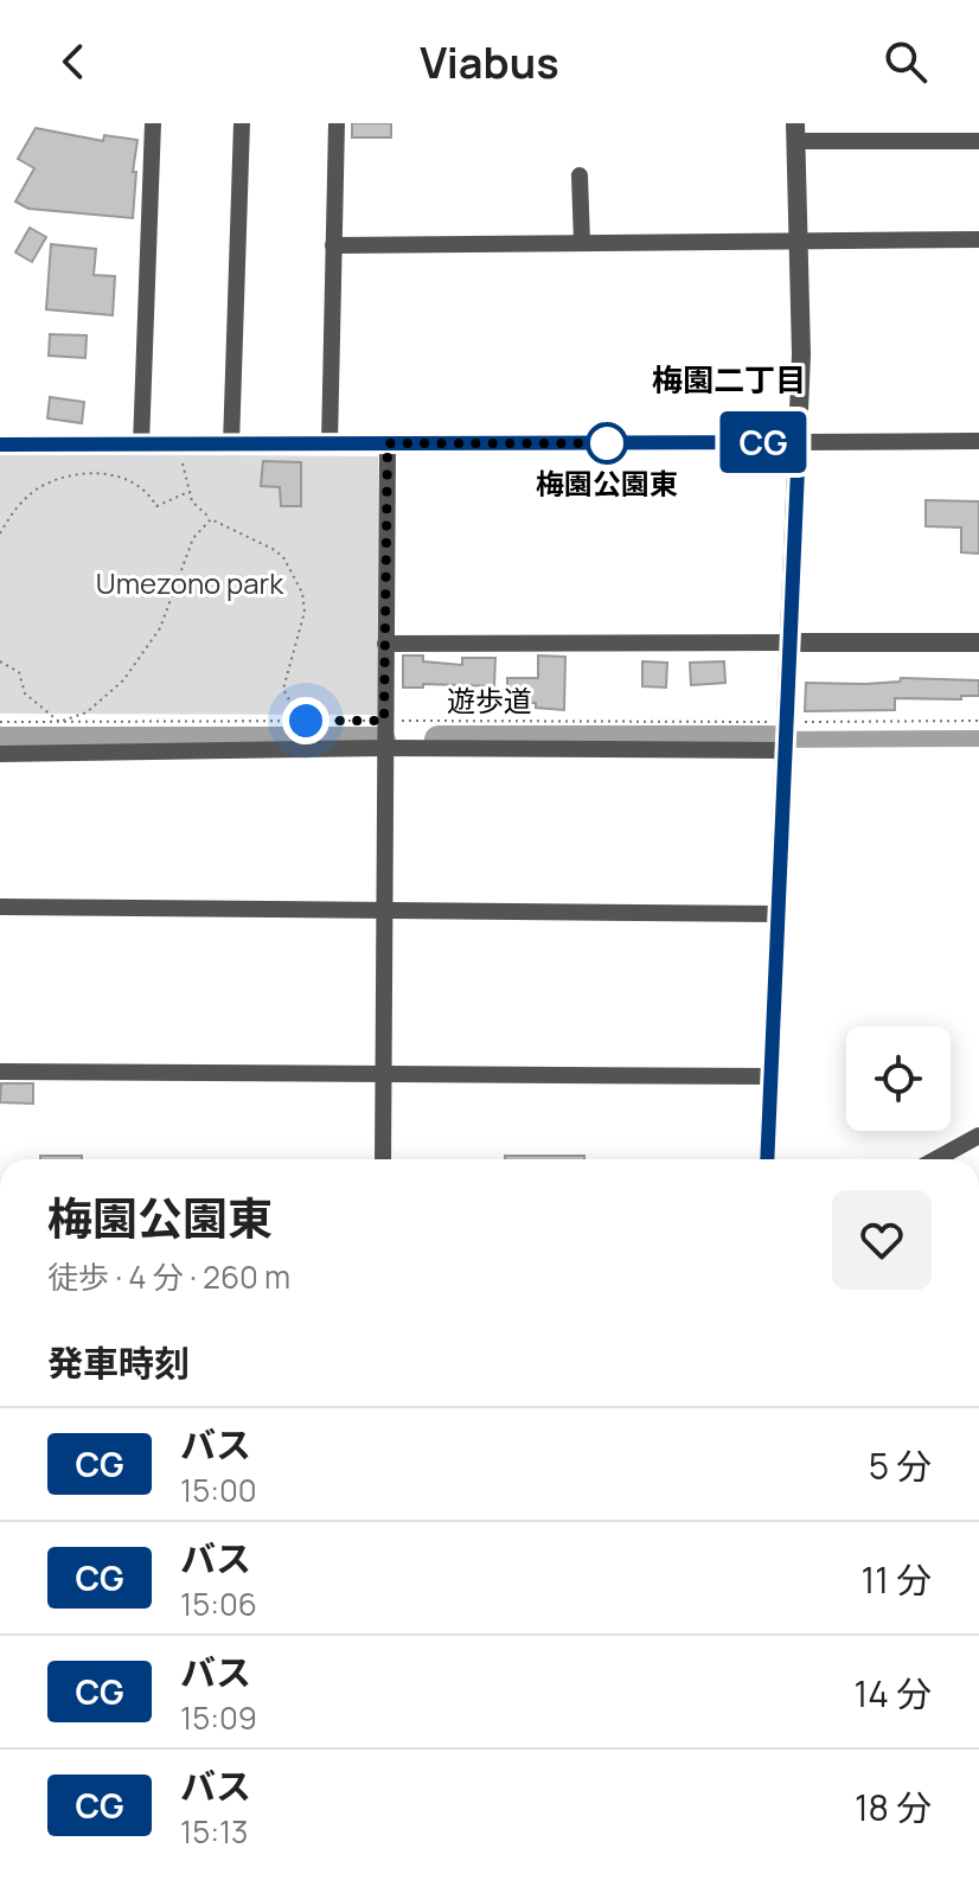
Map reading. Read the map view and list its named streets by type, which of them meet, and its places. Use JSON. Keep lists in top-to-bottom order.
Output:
{
  "streets": {
    "path": ["遊歩道"]
  },
  "districts": ["梅園二丁目"],
  "parks": ["Umezono park"],
  "places": ["梅園公園東"],
  "lines": ["bus line CG"],
  "page": {
    "header": "Viabus",
    "on_map": "CG",
    "heading": [
      ["梅園公園東", "徒歩 · 4 分 · 260 m"],
      "発車時刻"
    ],
    "list": [
      {
        "mark": "CG",
        "name": "バス",
        "note": "15:00",
        "value": "5 分"
      },
      {
        "mark": "CG",
        "name": "バス",
        "note": "15:06",
        "value": "11 分"
      },
      {
        "mark": "CG",
        "name": "バス",
        "note": "15:09",
        "value": "14 分"
      },
      {
        "mark": "CG",
        "name": "バス",
        "note": "15:13",
        "value": "18 分"
      }
    ]
  }
}
